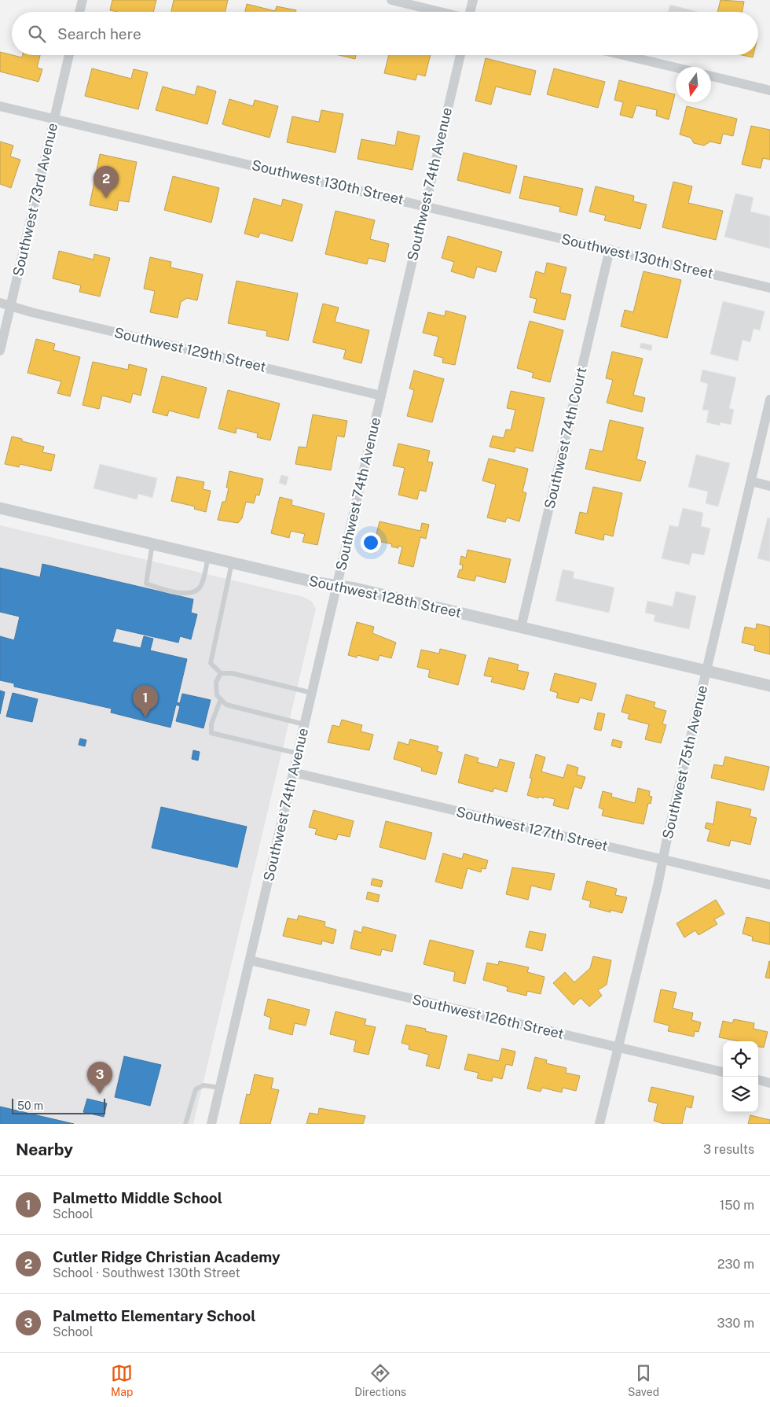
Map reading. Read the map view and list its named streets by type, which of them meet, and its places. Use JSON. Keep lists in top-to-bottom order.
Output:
{
  "streets": {
    "street": [
      "Southwest 130th Street",
      "Southwest 74th Avenue",
      "Southwest 73rd Avenue",
      "Southwest 129th Street",
      "Southwest 74th Court",
      "Southwest 128th Street",
      "Southwest 75th Avenue",
      "Southwest 127th Street",
      "Southwest 126th Street"
    ]
  },
  "crossings": [
    ["Southwest 130th Street", "Southwest 74th Avenue"],
    ["Southwest 130th Street", "Southwest 73rd Avenue"],
    ["Southwest 130th Street", "Southwest 74th Court"],
    ["Southwest 74th Avenue", "Southwest 129th Street"],
    ["Southwest 74th Avenue", "Southwest 128th Street"],
    ["Southwest 74th Avenue", "Southwest 127th Street"],
    ["Southwest 74th Avenue", "Southwest 126th Street"],
    ["Southwest 73rd Avenue", "Southwest 129th Street"],
    ["Southwest 74th Court", "Southwest 128th Street"],
    ["Southwest 128th Street", "Southwest 75th Avenue"],
    ["Southwest 75th Avenue", "Southwest 127th Street"],
    ["Southwest 75th Avenue", "Southwest 126th Street"]
  ],
  "scale_bar": "50 m",
  "north": "bottom",
  "page": {
    "search": "Search here",
    "pins": ["2", "1", "3"],
    "scale": "50 m",
    "heading": ["Nearby", "3 results"],
    "list": [
      {
        "mark": "1",
        "name": "Palmetto Middle School",
        "note": "School",
        "value": "150 m"
      },
      {
        "mark": "2",
        "name": "Cutler Ridge Christian Academy",
        "note": "School · Southwest 130th Street",
        "value": "230 m"
      },
      {
        "mark": "3",
        "name": "Palmetto Elementary School",
        "note": "School",
        "value": "330 m"
      }
    ],
    "nav": ["Map", "Directions", "Saved"]
  }
}
